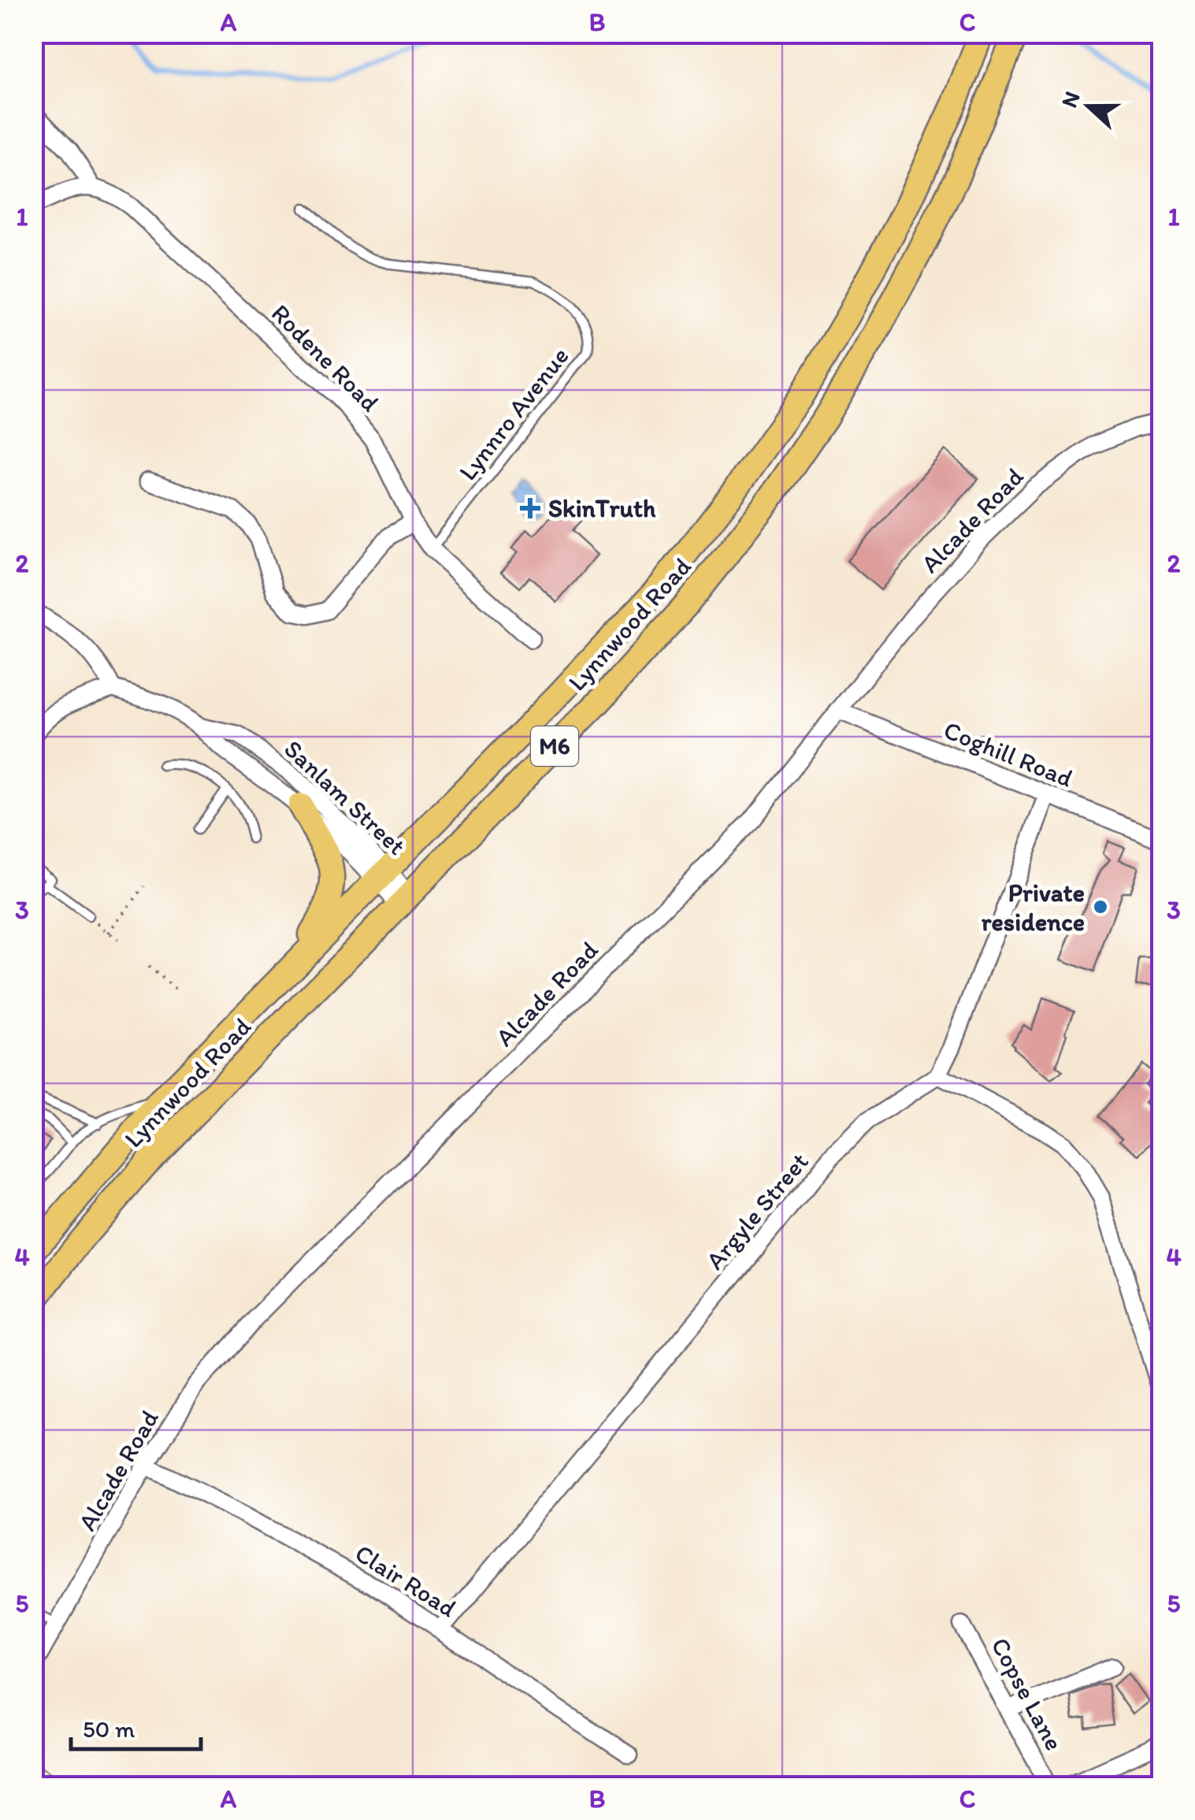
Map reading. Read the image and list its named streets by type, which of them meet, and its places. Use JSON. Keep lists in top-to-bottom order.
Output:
{
  "streets": {
    "main road": ["Lynnwood Road", "M6"],
    "street": [
      "Rodene Road",
      "Alcade Road",
      "Coghill Road",
      "Sanlam Street",
      "Argyle Street",
      "Clair Road",
      "Copse Lane"
    ],
    "lane": ["Lynnro Avenue"]
  },
  "crossings": [
    ["Rodene Road", "Lynnro Avenue"],
    ["Alcade Road", "Coghill Road"],
    ["Alcade Road", "Clair Road"],
    ["Lynnwood Road", "Sanlam Street"],
    ["Argyle Street", "Clair Road"]
  ],
  "places": {
    "health": ["SkinTruth"],
    "other": ["Private residence"]
  },
  "scale_bar": "50 m",
  "north": "left",
  "grid": {
    "columns": ["A", "B", "C"],
    "rows": [
      "1",
      "2",
      "3",
      "4",
      "5"
    ]
  }
}
